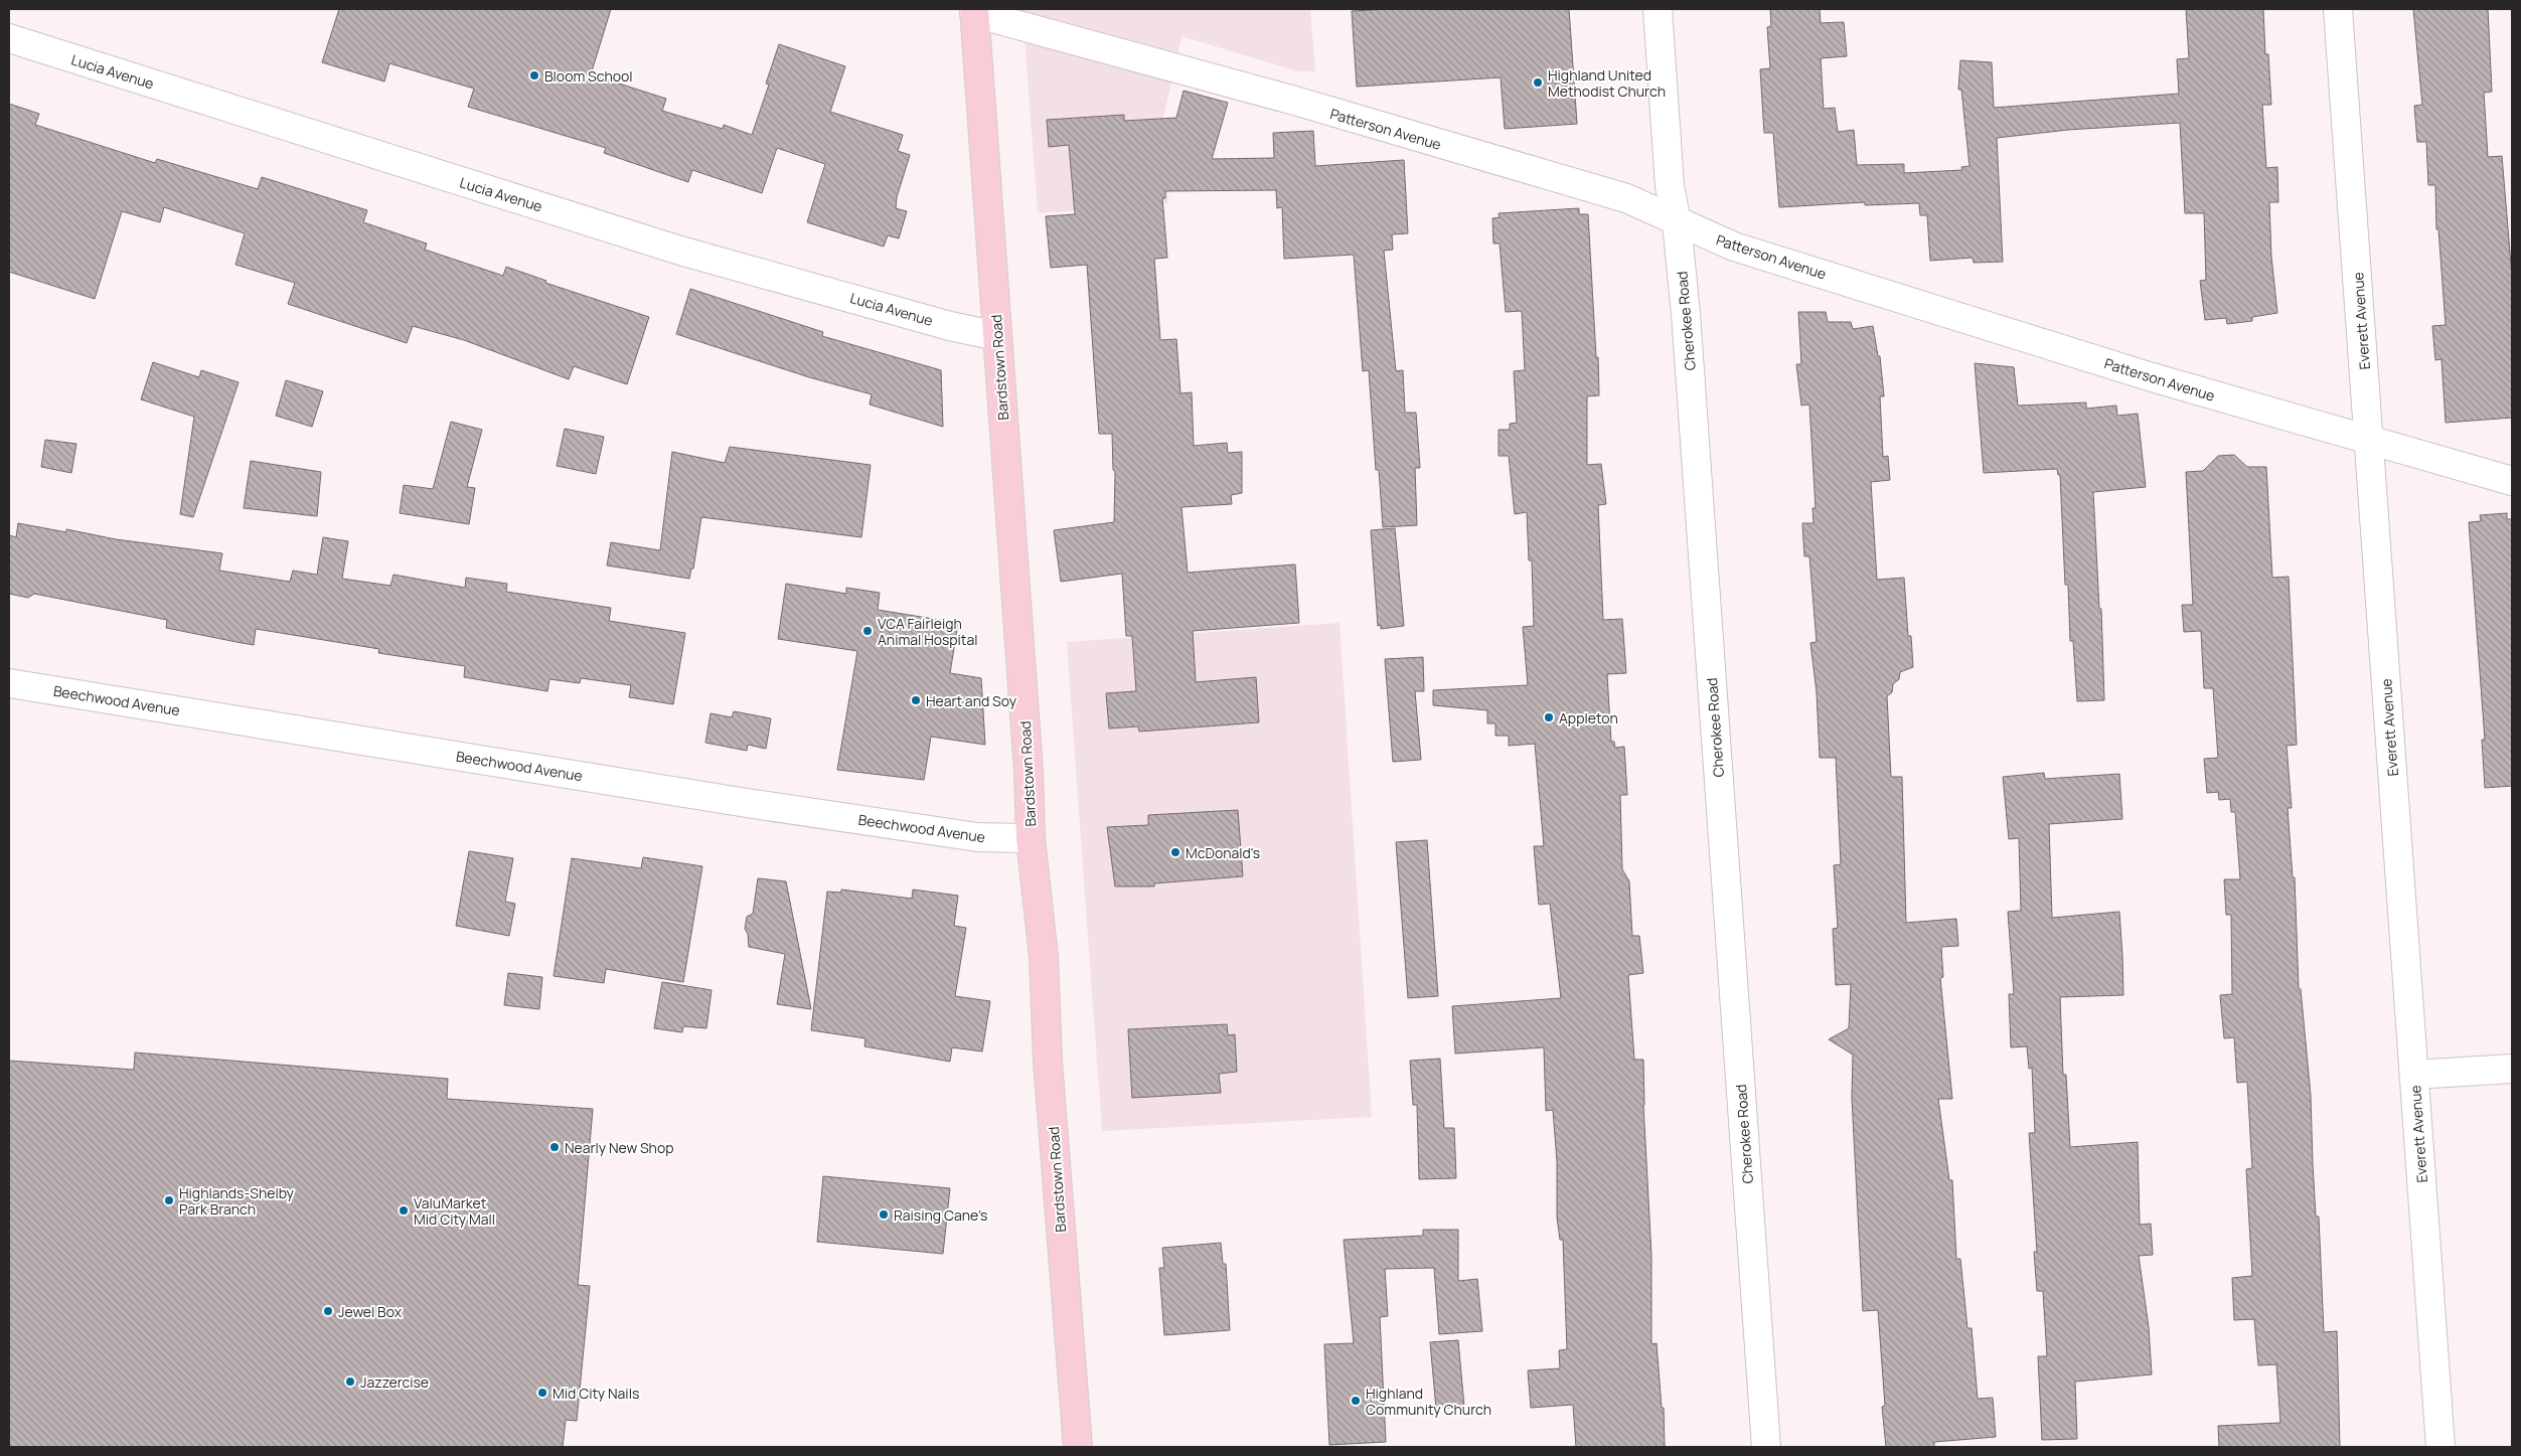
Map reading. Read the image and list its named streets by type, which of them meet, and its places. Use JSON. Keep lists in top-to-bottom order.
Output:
{
  "streets": {
    "main road": ["Bardstown Road"],
    "street": [
      "Lucia Avenue",
      "Patterson Avenue",
      "Cherokee Road",
      "Everett Avenue",
      "Beechwood Avenue"
    ]
  },
  "crossings": [
    ["Lucia Avenue", "Bardstown Road"],
    ["Patterson Avenue", "Cherokee Road"],
    ["Patterson Avenue", "Everett Avenue"],
    ["Patterson Avenue", "Bardstown Road"],
    ["Bardstown Road", "Beechwood Avenue"]
  ],
  "places": [
    "Bloom School",
    "Highland United Methodist Church",
    "VCA Fairleigh Animal Hospital",
    "Heart and Soy",
    "Appleton",
    "McDonald's",
    "Nearly New Shop",
    "Highlands-Shelby Park Branch",
    "ValuMarket Mid City Mall",
    "Raising Cane's",
    "Jewel Box",
    "Jazzercise",
    "Mid City Nails",
    "Highland Community Church"
  ]
}
